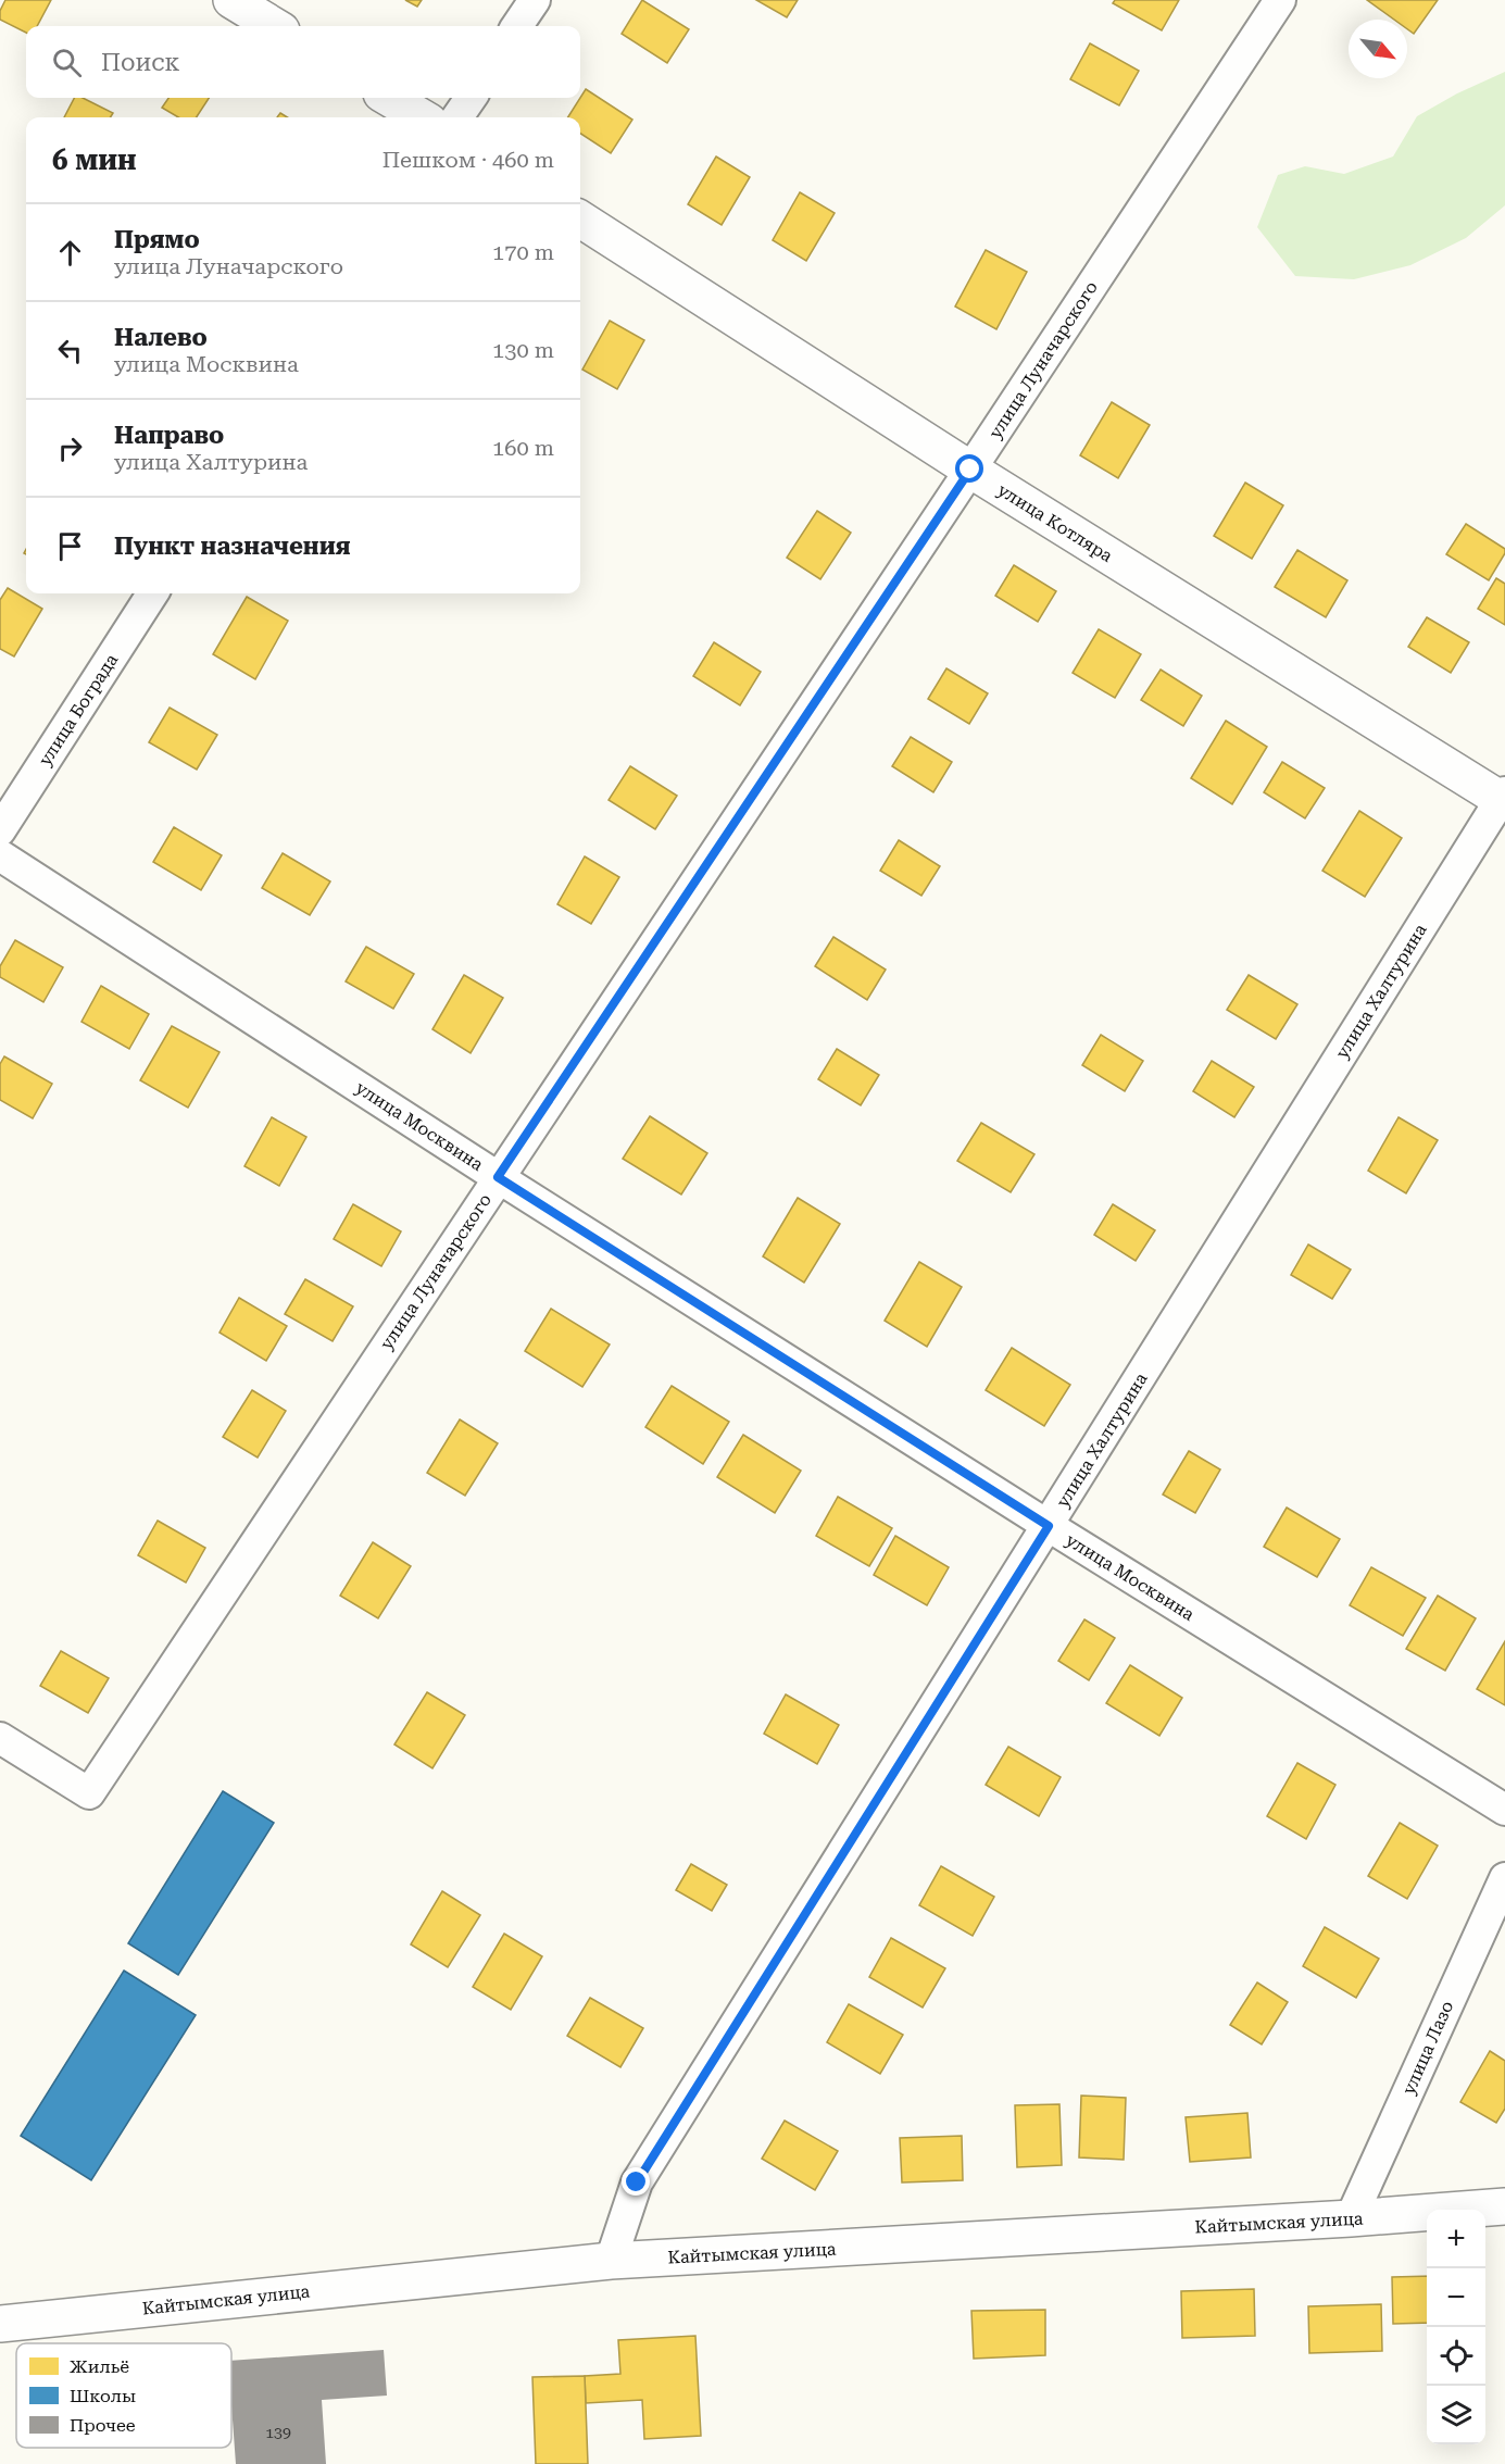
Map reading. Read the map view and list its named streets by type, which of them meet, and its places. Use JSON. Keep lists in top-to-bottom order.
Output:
{
  "streets": {
    "street": [
      "улица Луначарского",
      "улица Котляра",
      "улица Бограда",
      "улица Халтурина",
      "улица Москвина",
      "улица Лазо",
      "Кайтымская улица"
    ]
  },
  "crossings": [
    ["улица Луначарского", "улица Котляра"],
    ["улица Луначарского", "улица Москвина"],
    ["улица Котляра", "улица Халтурина"],
    ["улица Халтурина", "улица Москвина"],
    ["улица Халтурина", "Кайтымская улица"],
    ["улица Лазо", "Кайтымская улица"]
  ],
  "house_numbers": ["139"],
  "legend": ["Жильё", "Школы", "Прочее"],
  "north": "bottom right",
  "page": {
    "search": "Поиск",
    "heading": ["6 мин", "Пешком · 460 m"],
    "list": [
      ["Прямо", "улица Луначарского", "170 m"],
      ["Налево", "улица Москвина", "130 m"],
      ["Направо", "улица Халтурина", "160 m"],
      "Пункт назначения"
    ],
    "map_buttons": ["+", "−"]
  }
}
